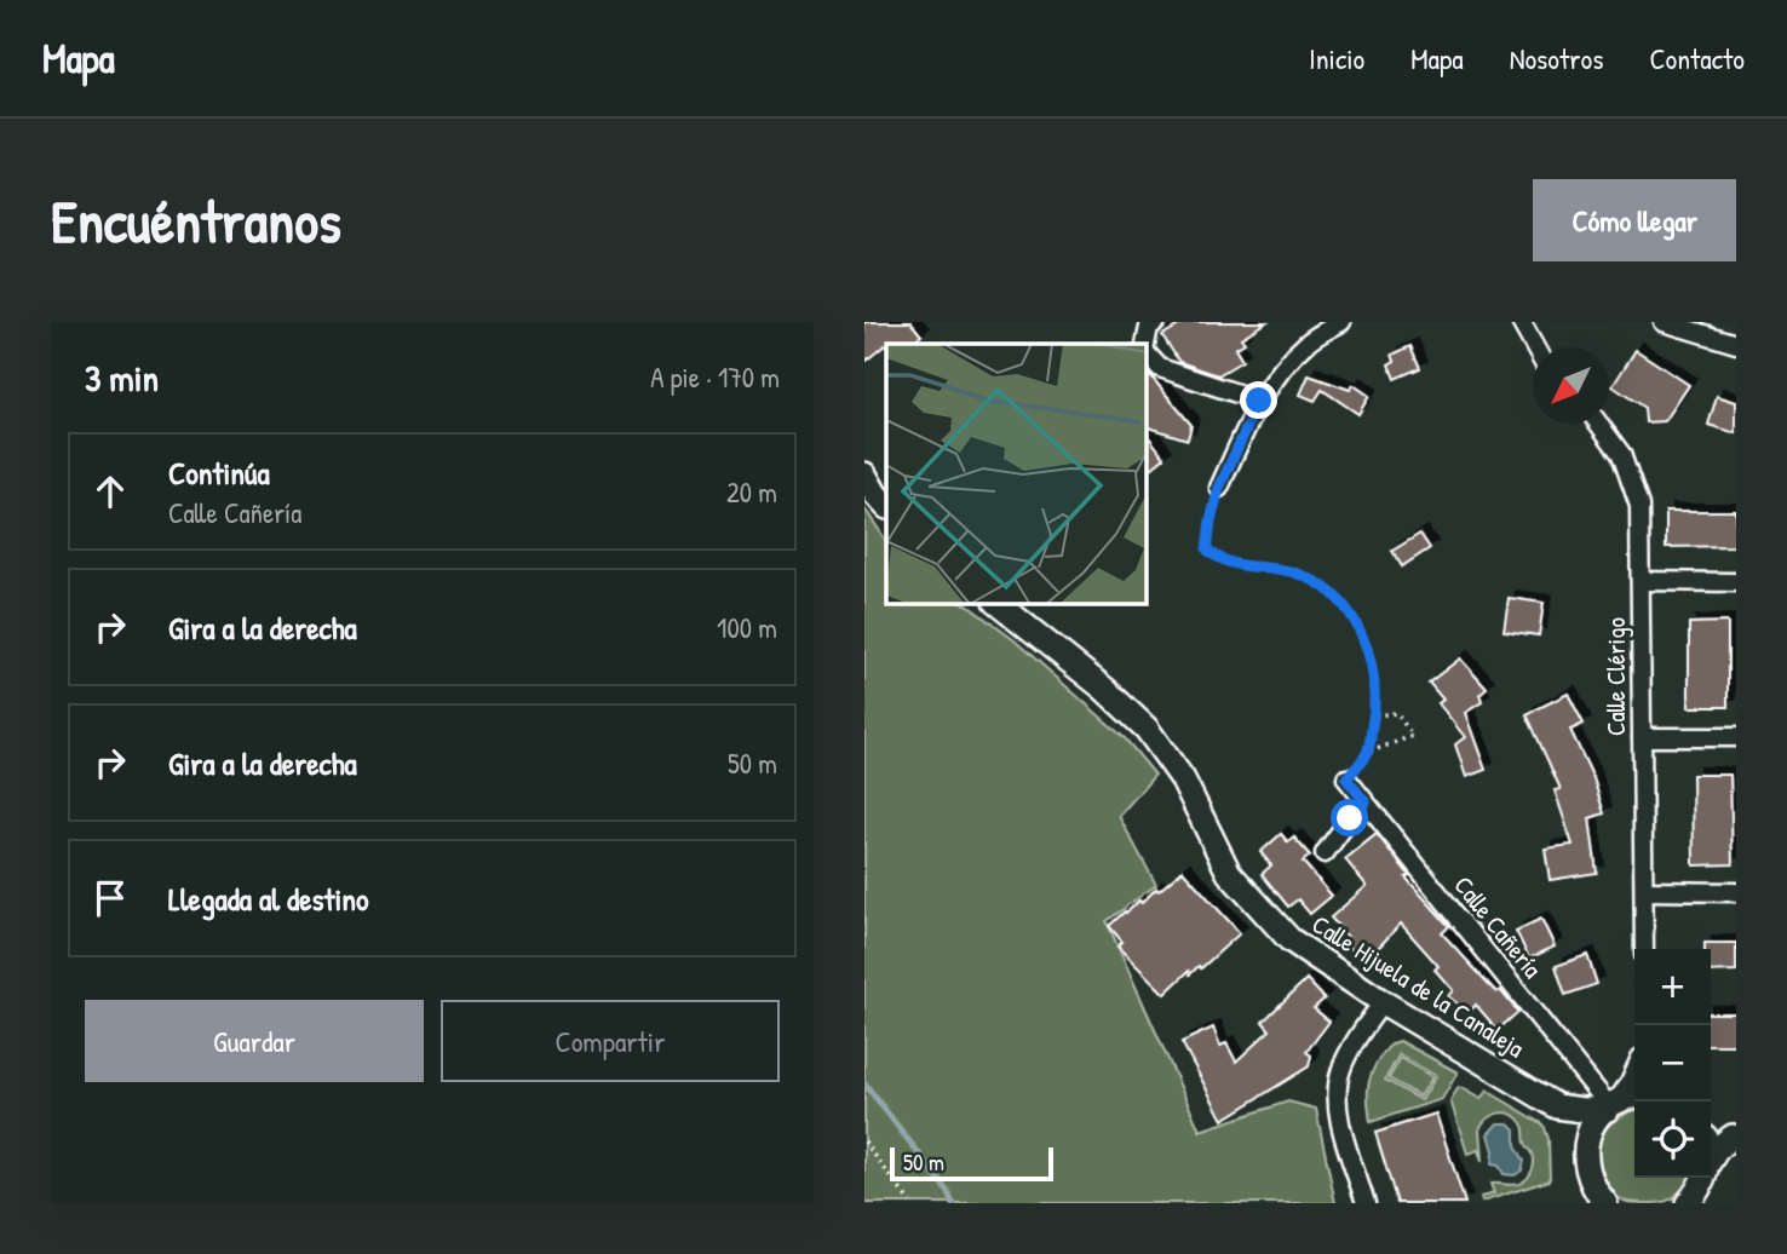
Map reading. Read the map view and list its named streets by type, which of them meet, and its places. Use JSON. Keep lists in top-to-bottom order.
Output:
{
  "streets": {
    "street": ["Calle Clérigo", "Calle Cañería", "Calle Hijuela de la Canaleja"]
  },
  "crossings": [
    ["Calle Cañería", "Calle Hijuela de la Canaleja"]
  ],
  "scale_bar": "50 m",
  "north": "bottom left",
  "page": {
    "header": "Mapa",
    "nav": [
      "Inicio",
      "Mapa",
      "Nosotros",
      "Contacto"
    ],
    "buttons": [
      "Cómo llegar",
      ["Guardar", "Compartir"]
    ],
    "title": "Encuéntranos",
    "heading": ["3 min", "A pie · 170 m"],
    "list": [
      ["Continúa", "Calle Cañería", "20 m"],
      ["Gira a la derecha", "100 m"],
      ["Gira a la derecha", "50 m"],
      "Llegada al destino"
    ],
    "map_buttons": ["+", "−"],
    "scale": "50 m"
  }
}
